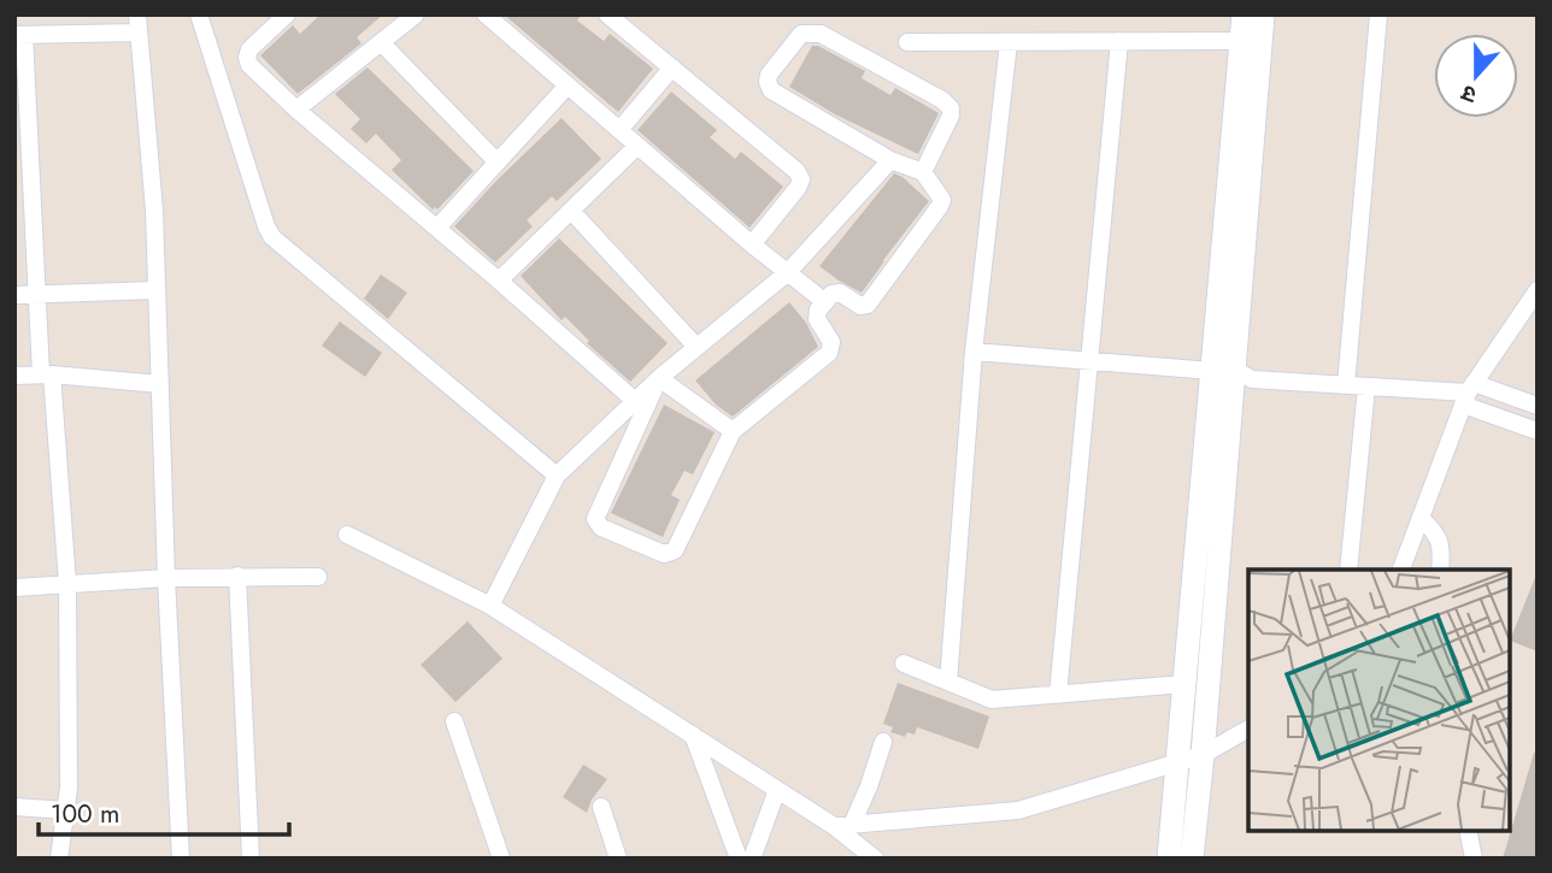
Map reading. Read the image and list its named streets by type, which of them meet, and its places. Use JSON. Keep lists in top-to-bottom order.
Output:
{
  "scale_bar": "100 m",
  "north": "bottom"
}
